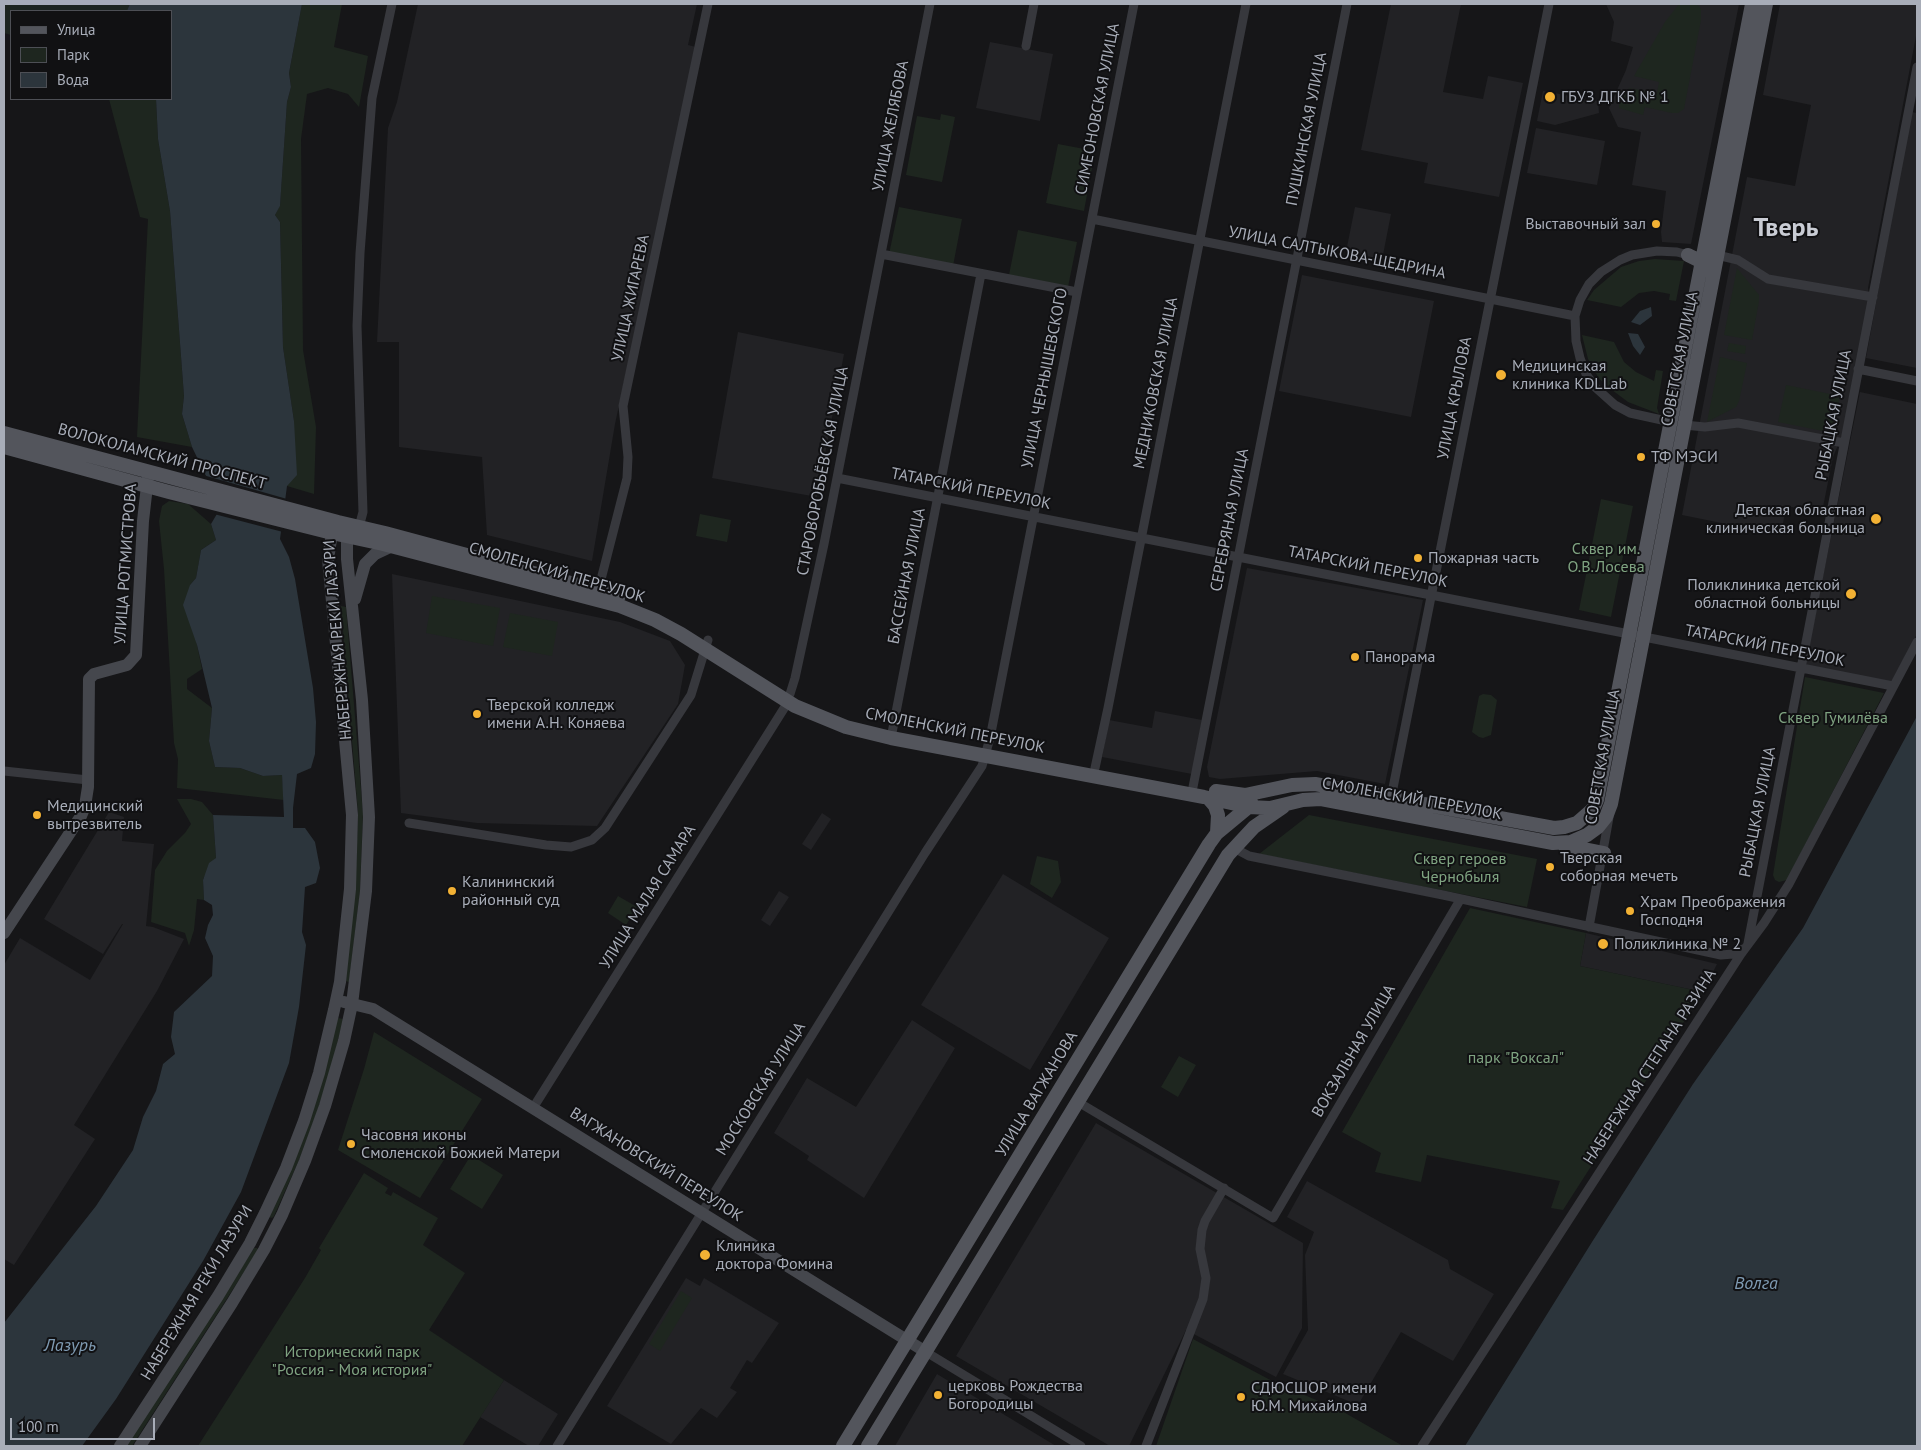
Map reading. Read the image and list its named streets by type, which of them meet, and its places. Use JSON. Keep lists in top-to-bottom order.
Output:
{
  "streets": {
    "main road": [
      "СОВЕТСКАЯ УЛИЦА",
      "ВОЛОКОЛАМСКИЙ ПРОСПЕКТ",
      "УЛИЦА РОТМИСТРОВА",
      "СМОЛЕНСКИЙ ПЕРЕУЛОК",
      "НАБЕРЕЖНАЯ РЕКИ ЛАЗУРИ",
      "УЛИЦА ВАГЖАНОВА",
      "ВАГЖАНОВСКИЙ ПЕРЕУЛОК"
    ],
    "street": [
      "СИМЕОНОВСКАЯ УЛИЦА",
      "УЛИЦА ЖЕЛЯБОВА",
      "ПУШКИНСКАЯ УЛИЦА",
      "УЛИЦА САЛТЫКОВА-ЩЕДРИНА",
      "УЛИЦА ЖИГАРЕВА",
      "УЛИЦА ЧЕРНЫШЕВСКОГО",
      "МЕДНИКОВСКАЯ УЛИЦА",
      "УЛИЦА КРЫЛОВА",
      "РЫБАЦКАЯ УЛИЦА",
      "СТАРОВОРОБЬЁВСКАЯ УЛИЦА",
      "ТАТАРСКИЙ ПЕРЕУЛОК",
      "СЕРЕБРЯНАЯ УЛИЦА",
      "БАССЕЙНАЯ УЛИЦА",
      "УЛИЦА МАЛАЯ САМАРА",
      "ВОКЗАЛЬНАЯ УЛИЦА",
      "НАБЕРЕЖНАЯ СТЕПАНА РАЗИНА",
      "МОСКОВСКАЯ УЛИЦА"
    ]
  },
  "crossings": [
    ["СИМЕОНОВСКАЯ УЛИЦА", "УЛИЦА САЛТЫКОВА-ЩЕДРИНА"],
    ["СИМЕОНОВСКАЯ УЛИЦА", "УЛИЦА ЧЕРНЫШЕВСКОГО"],
    ["УЛИЦА ЖЕЛЯБОВА", "СТАРОВОРОБЬЁВСКАЯ УЛИЦА"],
    ["ПУШКИНСКАЯ УЛИЦА", "УЛИЦА САЛТЫКОВА-ЩЕДРИНА"],
    ["ПУШКИНСКАЯ УЛИЦА", "СЕРЕБРЯНАЯ УЛИЦА"],
    ["УЛИЦА САЛТЫКОВА-ЩЕДРИНА", "УЛИЦА ЧЕРНЫШЕВСКОГО"],
    ["УЛИЦА САЛТЫКОВА-ЩЕДРИНА", "МЕДНИКОВСКАЯ УЛИЦА"],
    ["УЛИЦА САЛТЫКОВА-ЩЕДРИНА", "УЛИЦА КРЫЛОВА"],
    ["УЛИЦА САЛТЫКОВА-ЩЕДРИНА", "СЕРЕБРЯНАЯ УЛИЦА"],
    ["УЛИЦА ЖИГАРЕВА", "СМОЛЕНСКИЙ ПЕРЕУЛОК"],
    ["СОВЕТСКАЯ УЛИЦА", "ТАТАРСКИЙ ПЕРЕУЛОК"],
    ["СОВЕТСКАЯ УЛИЦА", "СМОЛЕНСКИЙ ПЕРЕУЛОК"],
    ["УЛИЦА ЧЕРНЫШЕВСКОГО", "ТАТАРСКИЙ ПЕРЕУЛОК"],
    ["УЛИЦА ЧЕРНЫШЕВСКОГО", "СМОЛЕНСКИЙ ПЕРЕУЛОК"],
    ["УЛИЦА ЧЕРНЫШЕВСКОГО", "МОСКОВСКАЯ УЛИЦА"],
    ["МЕДНИКОВСКАЯ УЛИЦА", "ТАТАРСКИЙ ПЕРЕУЛОК"],
    ["МЕДНИКОВСКАЯ УЛИЦА", "СМОЛЕНСКИЙ ПЕРЕУЛОК"],
    ["УЛИЦА КРЫЛОВА", "ТАТАРСКИЙ ПЕРЕУЛОК"],
    ["УЛИЦА КРЫЛОВА", "СМОЛЕНСКИЙ ПЕРЕУЛОК"],
    ["РЫБАЦКАЯ УЛИЦА", "ТАТАРСКИЙ ПЕРЕУЛОК"],
    ["РЫБАЦКАЯ УЛИЦА", "НАБЕРЕЖНАЯ СТЕПАНА РАЗИНА"],
    ["ВОЛОКОЛАМСКИЙ ПРОСПЕКТ", "УЛИЦА РОТМИСТРОВА"],
    ["ВОЛОКОЛАМСКИЙ ПРОСПЕКТ", "СМОЛЕНСКИЙ ПЕРЕУЛОК"],
    ["СТАРОВОРОБЬЁВСКАЯ УЛИЦА", "ТАТАРСКИЙ ПЕРЕУЛОК"],
    ["СТАРОВОРОБЬЁВСКАЯ УЛИЦА", "СМОЛЕНСКИЙ ПЕРЕУЛОК"],
    ["СТАРОВОРОБЬЁВСКАЯ УЛИЦА", "УЛИЦА МАЛАЯ САМАРА"],
    ["ТАТАРСКИЙ ПЕРЕУЛОК", "СЕРЕБРЯНАЯ УЛИЦА"],
    ["ТАТАРСКИЙ ПЕРЕУЛОК", "БАССЕЙНАЯ УЛИЦА"],
    ["ТАТАРСКИЙ ПЕРЕУЛОК", "НАБЕРЕЖНАЯ СТЕПАНА РАЗИНА"],
    ["СЕРЕБРЯНАЯ УЛИЦА", "СМОЛЕНСКИЙ ПЕРЕУЛОК"],
    ["СМОЛЕНСКИЙ ПЕРЕУЛОК", "БАССЕЙНАЯ УЛИЦА"],
    ["СМОЛЕНСКИЙ ПЕРЕУЛОК", "НАБЕРЕЖНАЯ РЕКИ ЛАЗУРИ"],
    ["СМОЛЕНСКИЙ ПЕРЕУЛОК", "УЛИЦА МАЛАЯ САМАРА"],
    ["СМОЛЕНСКИЙ ПЕРЕУЛОК", "МОСКОВСКАЯ УЛИЦА"],
    ["СМОЛЕНСКИЙ ПЕРЕУЛОК", "УЛИЦА ВАГЖАНОВА"],
    ["НАБЕРЕЖНАЯ РЕКИ ЛАЗУРИ", "ВАГЖАНОВСКИЙ ПЕРЕУЛОК"],
    ["УЛИЦА МАЛАЯ САМАРА", "ВАГЖАНОВСКИЙ ПЕРЕУЛОК"],
    ["МОСКОВСКАЯ УЛИЦА", "ВАГЖАНОВСКИЙ ПЕРЕУЛОК"],
    ["УЛИЦА ВАГЖАНОВА", "ВАГЖАНОВСКИЙ ПЕРЕУЛОК"]
  ],
  "districts": ["Тверь"],
  "water": ["Волга", "Лазурь"],
  "parks": [
    "Сквер им. О.В.Лосева",
    "Сквер Гумилёва",
    "Сквер героев Чернобыля",
    "парк \"Воксал\"",
    "Исторический парк \"Россия - Моя история\""
  ],
  "places": [
    "ГБУЗ ДГКБ № 1",
    "Выставочный зал",
    "Медицинская клиника KDLLab",
    "ТФ МЭСИ",
    "Детская областная клиническая больница",
    "Пожарная часть",
    "Поликлиника детской областной больницы",
    "Панорама",
    "Тверской колледж имени А.Н. Коняева",
    "Медицинский вытрезвитель",
    "Тверская соборная мечеть",
    "Калининский районный суд",
    "Храм Преображения Господня",
    "Поликлиника № 2",
    "Часовня иконы Смоленской Божией Матери",
    "Клиника доктора Фомина",
    "церковь Рождества Богородицы",
    "СДЮСШОР имени Ю.М. Михайлова"
  ],
  "legend": ["Улица", "Парк", "Вода"],
  "scale_bar": "100 m"
}
